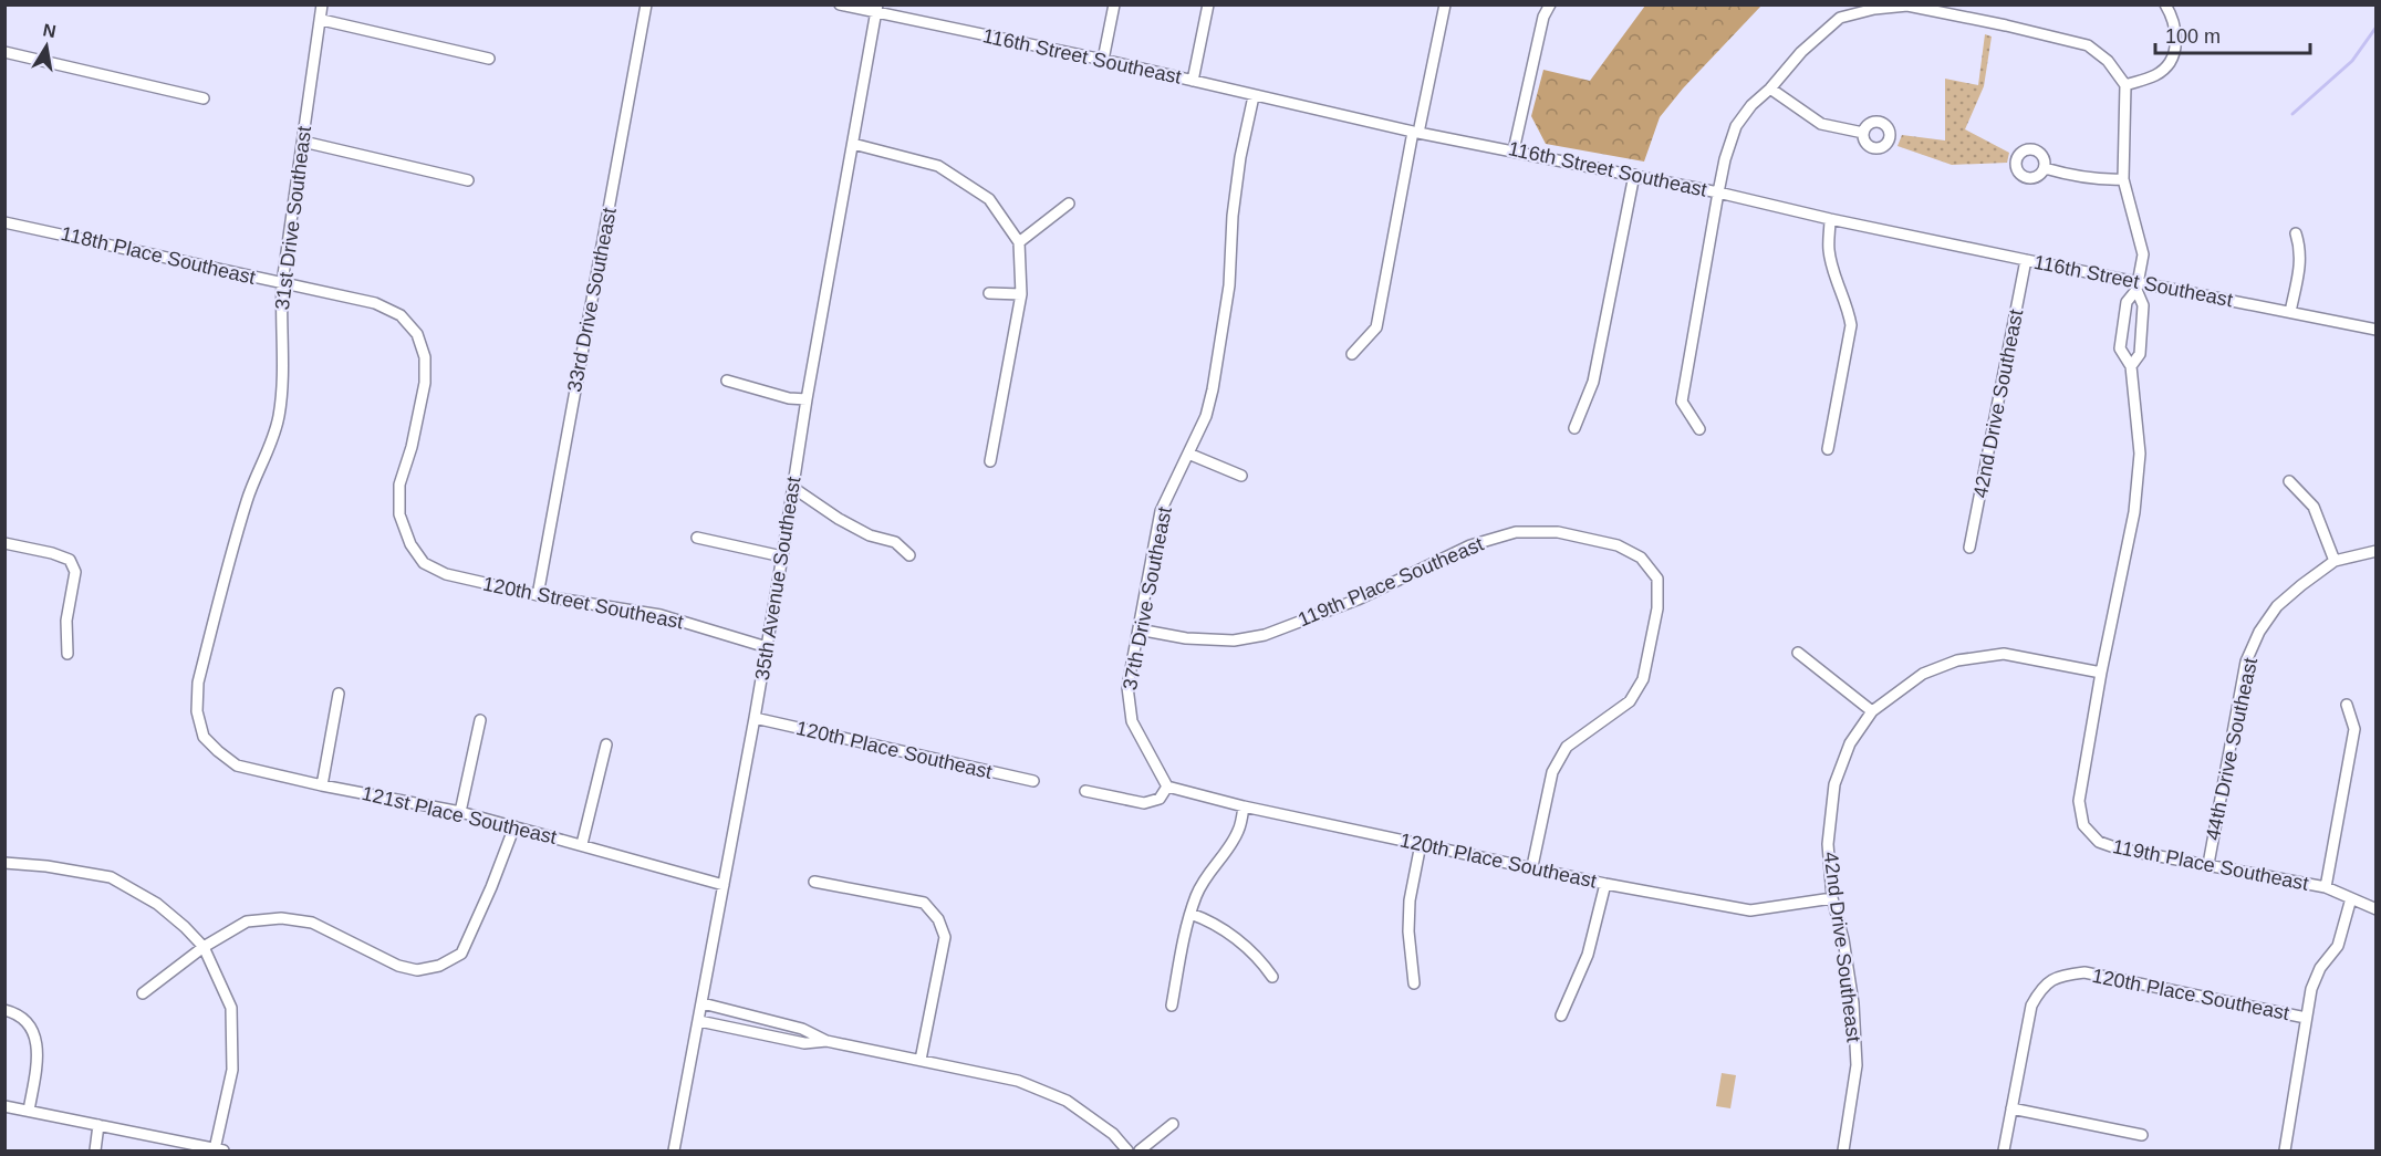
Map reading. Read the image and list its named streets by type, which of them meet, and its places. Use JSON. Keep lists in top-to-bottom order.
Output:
{
  "streets": {
    "street": [
      "116th Street Southeast",
      "31st Drive Southeast",
      "118th Place Southeast",
      "33rd Drive Southeast",
      "42nd Drive Southeast",
      "35th Avenue Southeast",
      "119th Place Southeast",
      "37th Drive Southeast",
      "120th Street Southeast",
      "44th Drive Southeast",
      "120th Place Southeast",
      "121st Place Southeast"
    ]
  },
  "crossings": [
    ["116th Street Southeast", "42nd Drive Southeast"],
    ["116th Street Southeast", "35th Avenue Southeast"],
    ["116th Street Southeast", "37th Drive Southeast"],
    ["31st Drive Southeast", "118th Place Southeast"],
    ["31st Drive Southeast", "121st Place Southeast"],
    ["118th Place Southeast", "120th Street Southeast"],
    ["33rd Drive Southeast", "120th Street Southeast"],
    ["42nd Drive Southeast", "120th Place Southeast"],
    ["35th Avenue Southeast", "120th Street Southeast"],
    ["35th Avenue Southeast", "120th Place Southeast"],
    ["35th Avenue Southeast", "121st Place Southeast"],
    ["119th Place Southeast", "37th Drive Southeast"],
    ["119th Place Southeast", "44th Drive Southeast"],
    ["119th Place Southeast", "120th Place Southeast"],
    ["37th Drive Southeast", "120th Place Southeast"]
  ],
  "scale_bar": "100 m",
  "north": "top"
}
